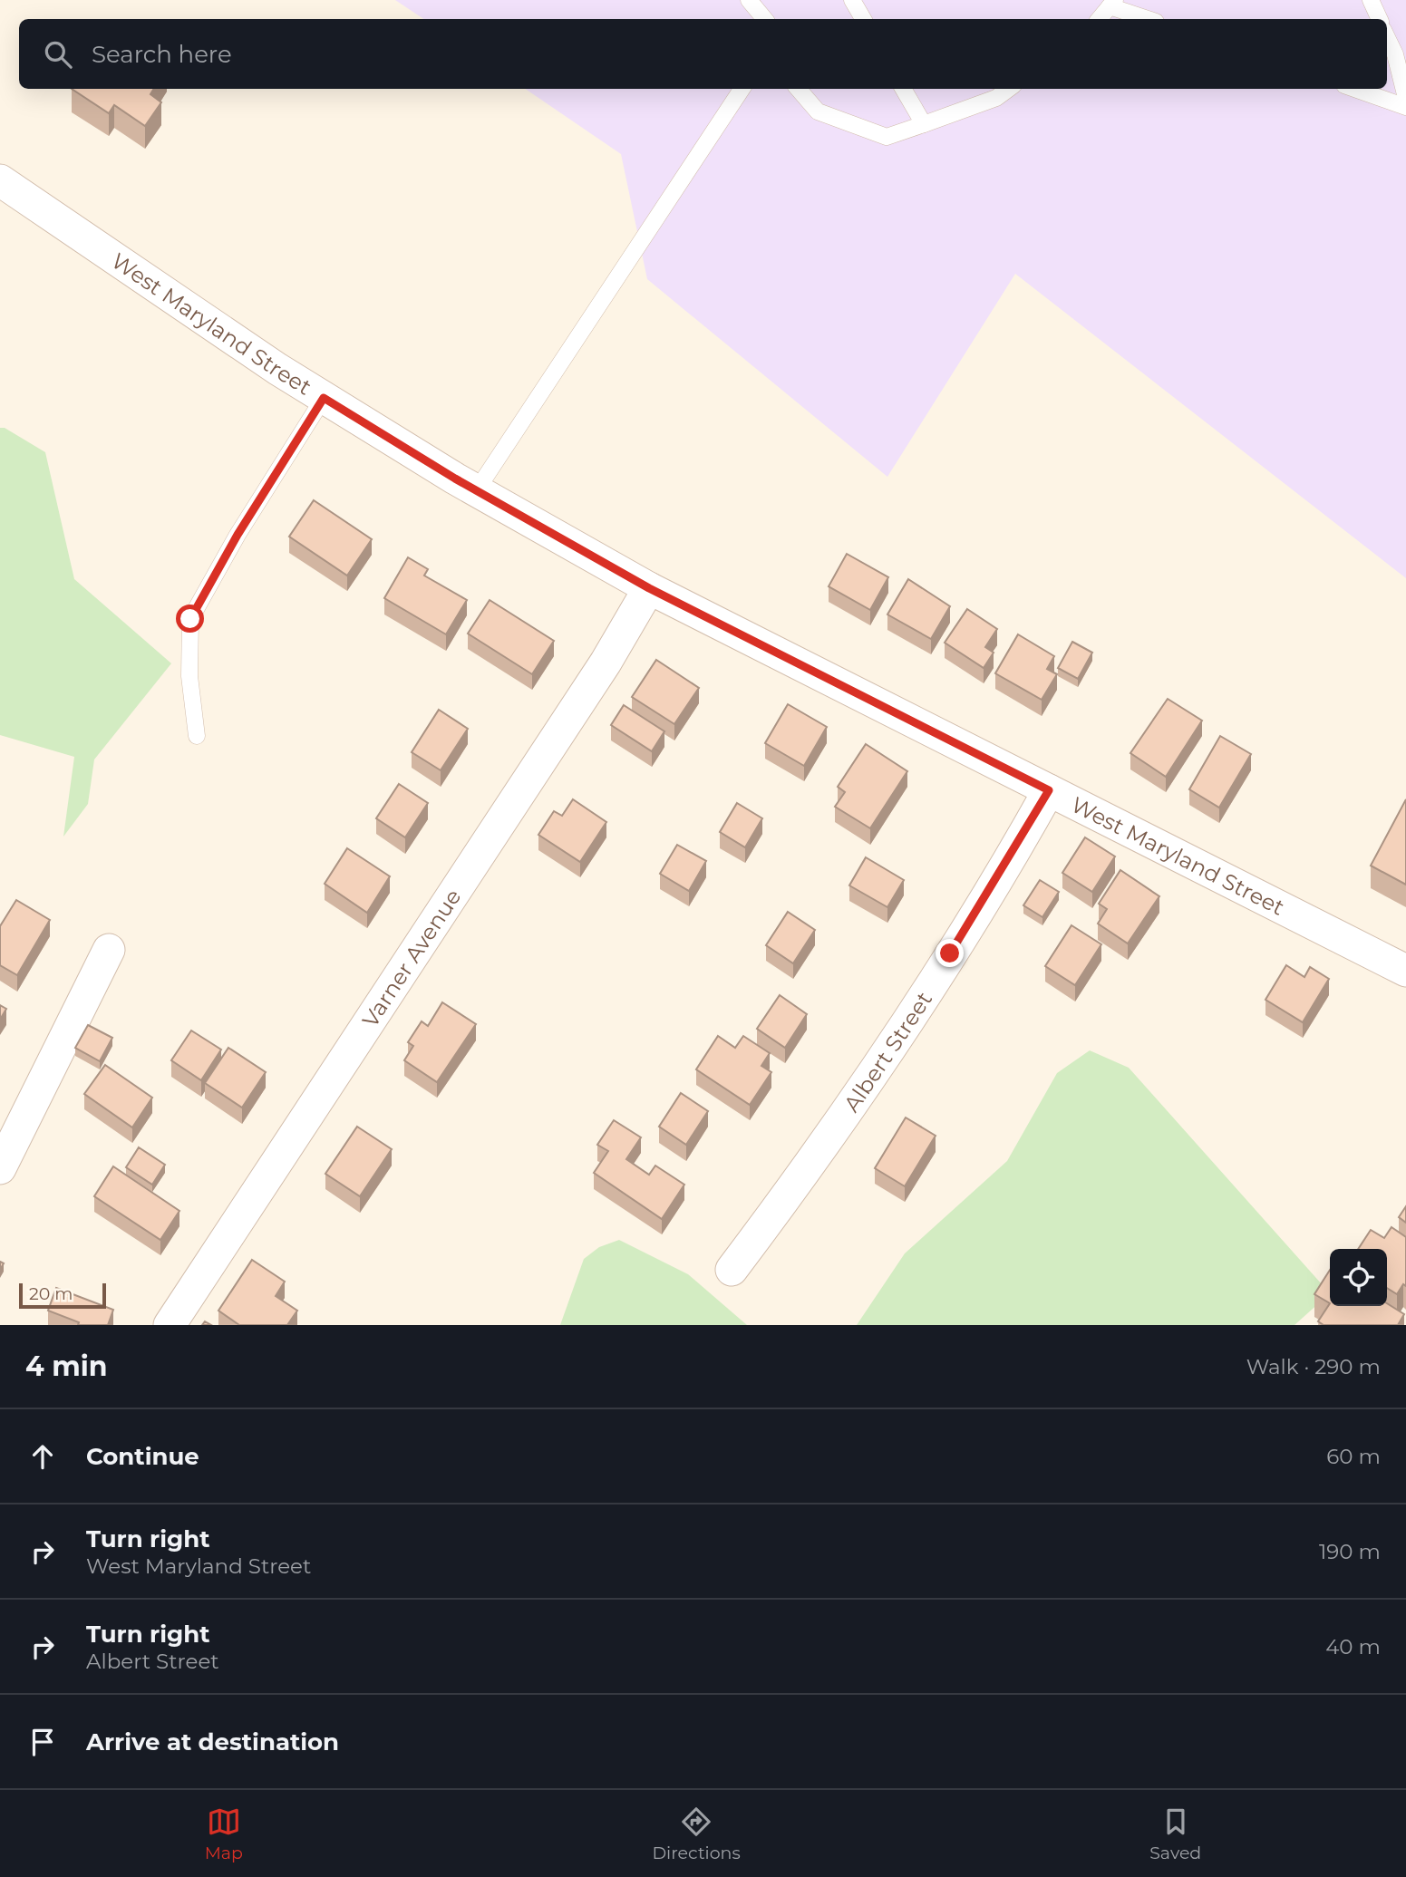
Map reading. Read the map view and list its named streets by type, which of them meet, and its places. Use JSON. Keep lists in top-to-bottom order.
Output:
{
  "streets": {
    "street": ["West Maryland Street", "Varner Avenue", "Albert Street"]
  },
  "crossings": [
    ["West Maryland Street", "Varner Avenue"],
    ["West Maryland Street", "Albert Street"]
  ],
  "scale_bar": "20 m",
  "page": {
    "search": "Search here",
    "scale": "20 m",
    "heading": ["4 min", "Walk · 290 m"],
    "list": [
      ["Continue", "60 m"],
      ["Turn right", "West Maryland Street", "190 m"],
      ["Turn right", "Albert Street", "40 m"],
      "Arrive at destination"
    ],
    "nav": ["Map", "Directions", "Saved"]
  }
}
